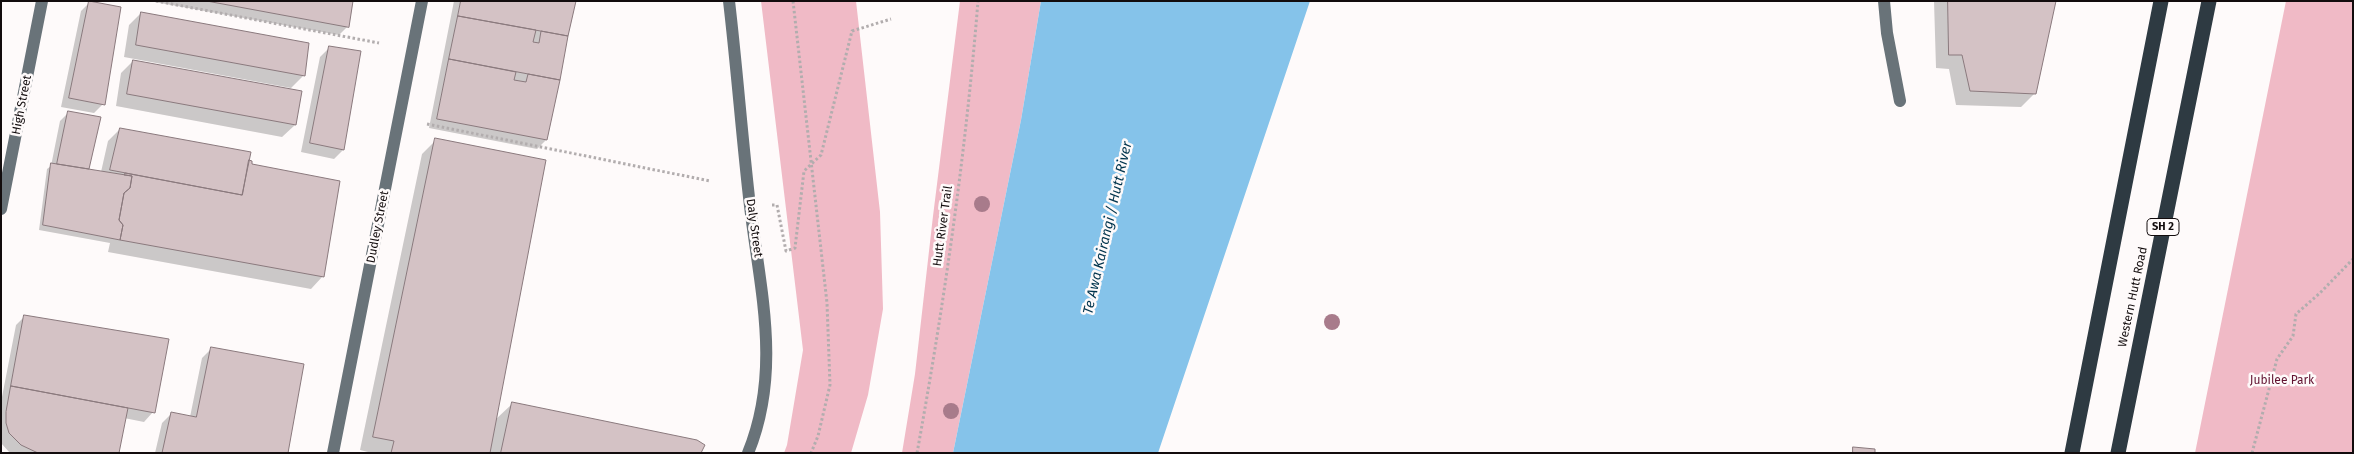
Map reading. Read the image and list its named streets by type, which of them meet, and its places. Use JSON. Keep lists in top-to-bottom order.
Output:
{
  "streets": {
    "highway": ["SH 2", "Western Hutt Road"],
    "main road": ["High Street", "Dudley Street", "Daly Street"],
    "path": ["Hutt River Trail"]
  },
  "water": ["Te Awa Kairangi / Hutt River"],
  "parks": ["Jubilee Park"]
}
